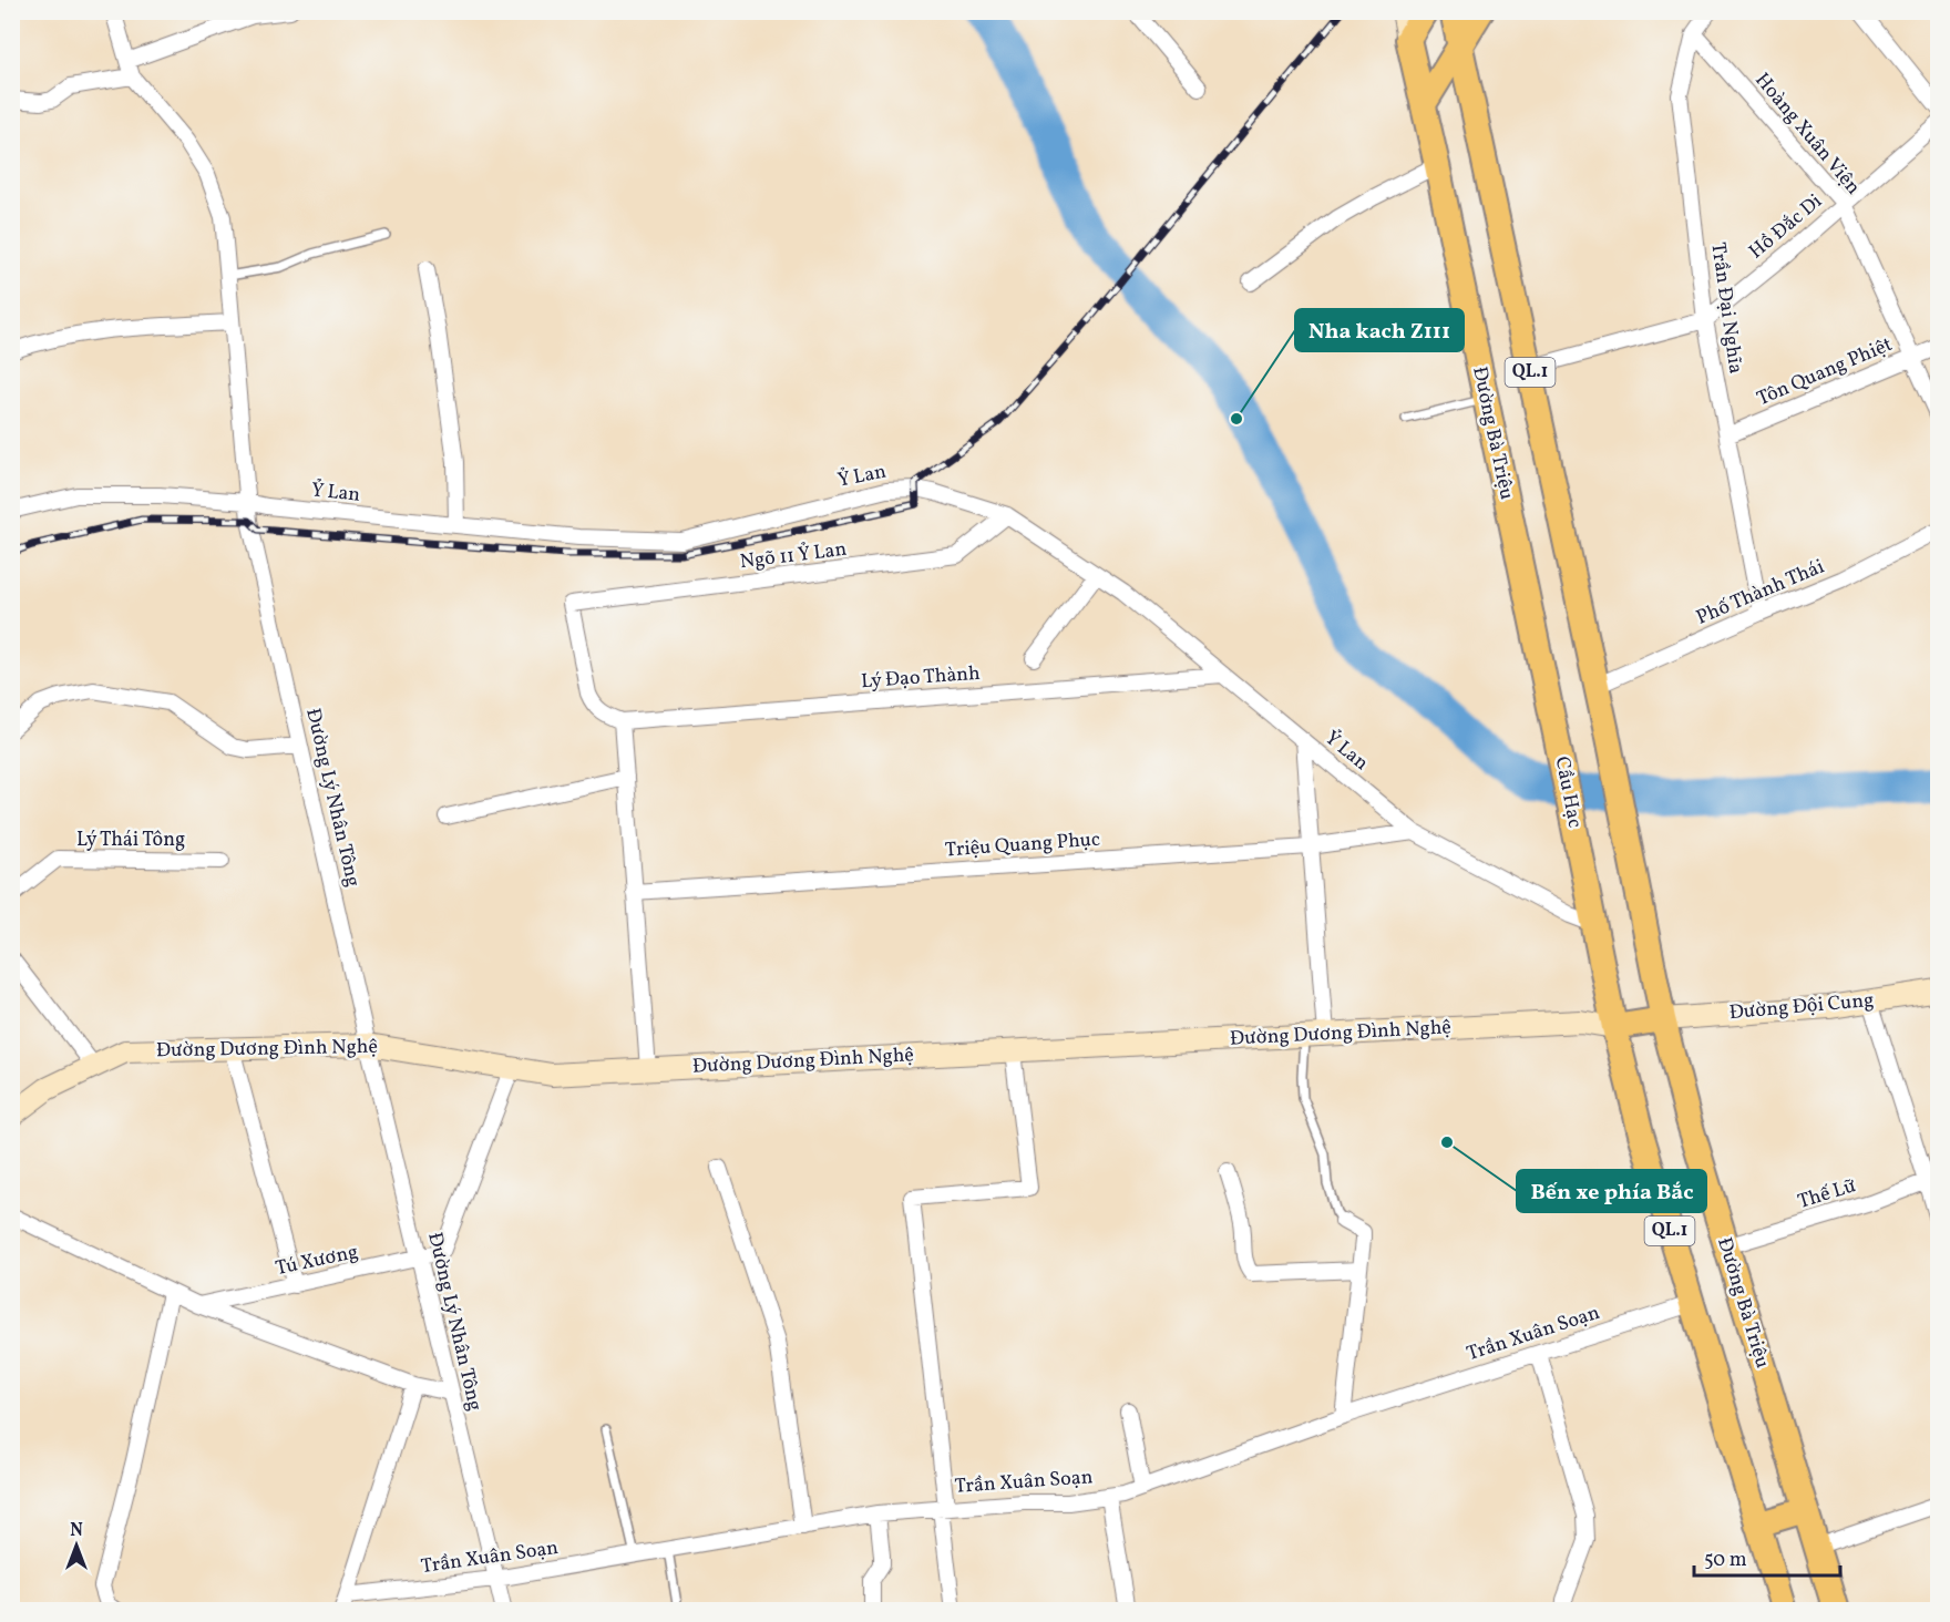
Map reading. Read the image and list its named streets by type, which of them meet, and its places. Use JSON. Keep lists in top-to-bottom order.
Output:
{
  "streets": {
    "highway": ["QL.1", "Đường Bà Triệu", "Cầu Hạc"],
    "main road": ["Đường Đội Cung", "Đường Dương Đình Nghệ"],
    "street": [
      "Hoàng Xuân Viện",
      "Hồ Đắc Di",
      "Trần Đại Nghĩa",
      "Tôn Quang Phiệt",
      "Ỷ Lan",
      "Ngõ 11 Ỷ Lan",
      "Phố Thành Thái",
      "Lý Đạo Thành",
      "Đường Lý Nhân Tông",
      "Lý Thái Tông",
      "Triệu Quang Phục",
      "Thế Lữ",
      "Tú Xương",
      "Trần Xuân Soạn"
    ]
  },
  "crossings": [
    ["Hoàng Xuân Viện", "Hồ Đắc Di"],
    ["Hoàng Xuân Viện", "Trần Đại Nghĩa"],
    ["Hoàng Xuân Viện", "Tôn Quang Phiệt"],
    ["Hồ Đắc Di", "Trần Đại Nghĩa"],
    ["Hồ Đắc Di", "QL.1"],
    ["Trần Đại Nghĩa", "Tôn Quang Phiệt"],
    ["Trần Đại Nghĩa", "Phố Thành Thái"],
    ["QL.1", "Đường Bà Triệu"],
    ["QL.1", "Ỷ Lan"],
    ["QL.1", "Phố Thành Thái"],
    ["QL.1", "Cầu Hạc"],
    ["QL.1", "Đường Dương Đình Nghệ"],
    ["QL.1", "Trần Xuân Soạn"],
    ["Đường Bà Triệu", "Phố Thành Thái"],
    ["Đường Bà Triệu", "Cầu Hạc"],
    ["Đường Bà Triệu", "Đường Đội Cung"],
    ["Đường Bà Triệu", "Thế Lữ"],
    ["Ỷ Lan", "Ngõ 11 Ỷ Lan"],
    ["Ỷ Lan", "Lý Đạo Thành"],
    ["Ỷ Lan", "Cầu Hạc"],
    ["Ỷ Lan", "Đường Lý Nhân Tông"],
    ["Ỷ Lan", "Triệu Quang Phục"],
    ["Ngõ 11 Ỷ Lan", "Lý Đạo Thành"],
    ["Đường Lý Nhân Tông", "Đường Dương Đình Nghệ"],
    ["Đường Lý Nhân Tông", "Tú Xương"],
    ["Đường Lý Nhân Tông", "Trần Xuân Soạn"],
    ["Đường Dương Đình Nghệ", "Tú Xương"]
  ],
  "places": ["Nha kach Z111", "Bến xe phía Bắc"],
  "scale_bar": "50 m",
  "north": "top"
}
